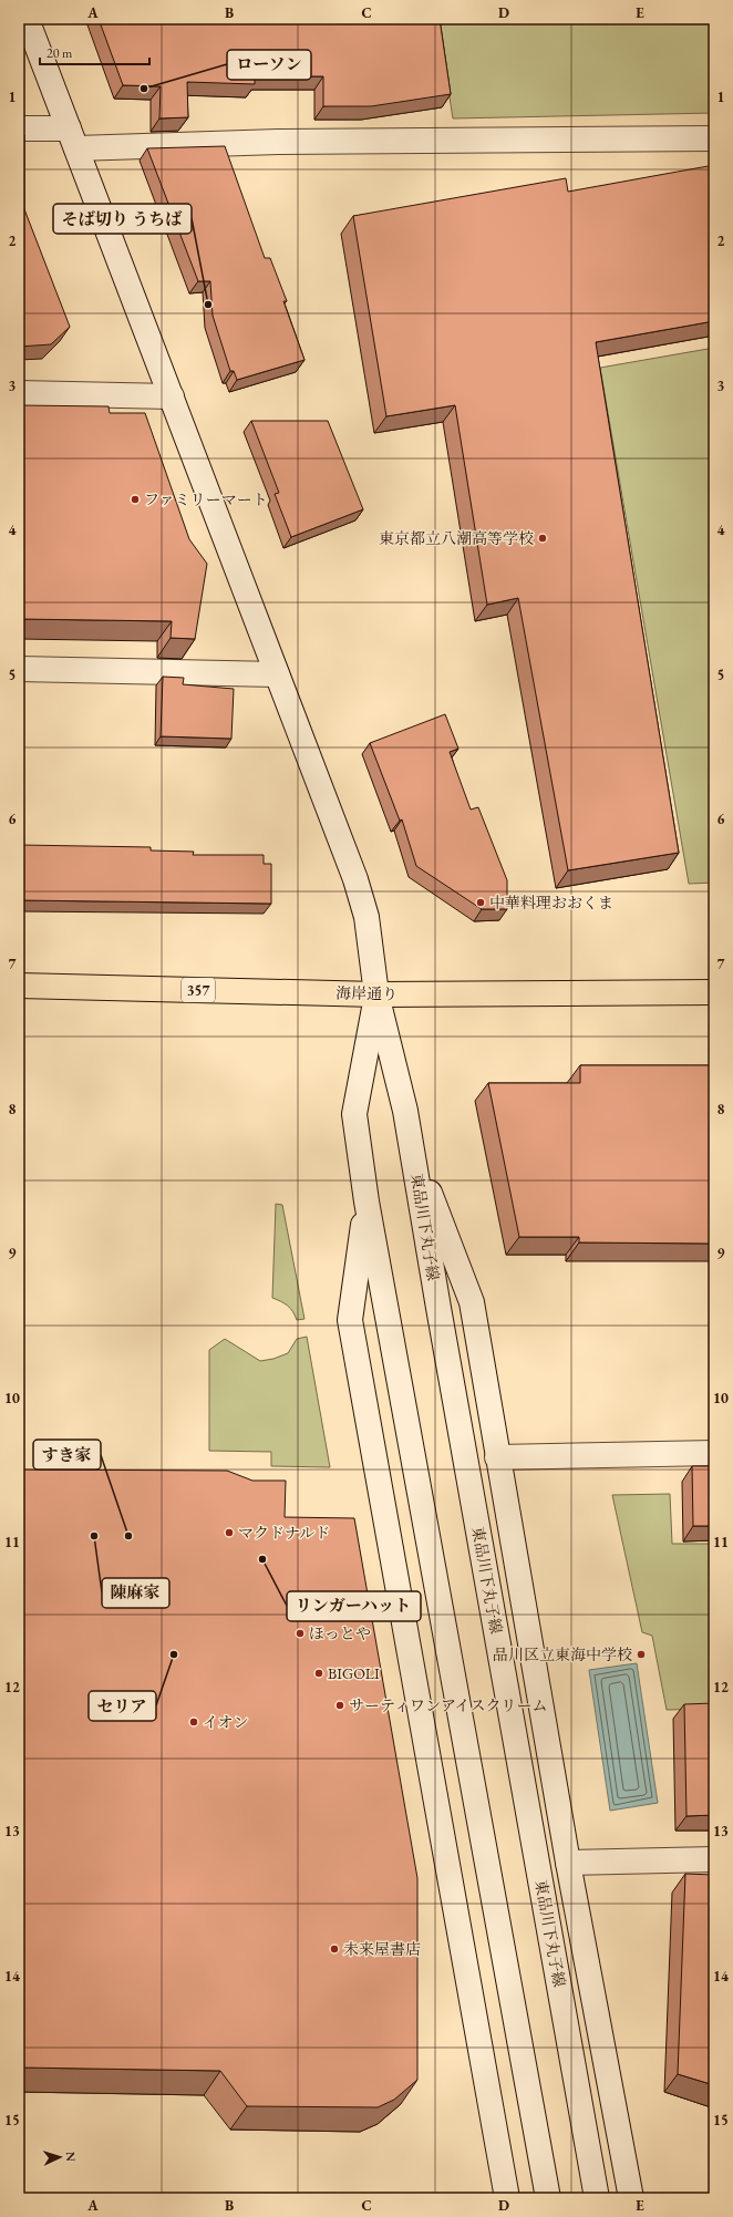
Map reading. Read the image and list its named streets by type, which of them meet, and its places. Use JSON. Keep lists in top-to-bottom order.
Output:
{
  "streets": {
    "highway": ["357", "海岸通り"],
    "main road": ["東品川下丸子線"]
  },
  "places": [
    "ローソン",
    "そば切り うちば",
    "ファミリーマート",
    "東京都立八潮高等学校",
    "中華料理おおくま",
    "マクドナルド",
    "陳麻家",
    "すき家",
    "リンガーハット",
    "ほっとや",
    "セリア",
    "品川区立東海中学校",
    "BIGOLI",
    "サーティワンアイスクリーム",
    "イオン",
    "未来屋書店"
  ],
  "scale_bar": "20 m",
  "north": "right",
  "grid": {
    "columns": [
      "A",
      "B",
      "C",
      "D",
      "E"
    ],
    "rows": [
      "1",
      "2",
      "3",
      "4",
      "5",
      "6",
      "7",
      "8",
      "9",
      "10",
      "11",
      "12",
      "13",
      "14",
      "15"
    ]
  }
}
